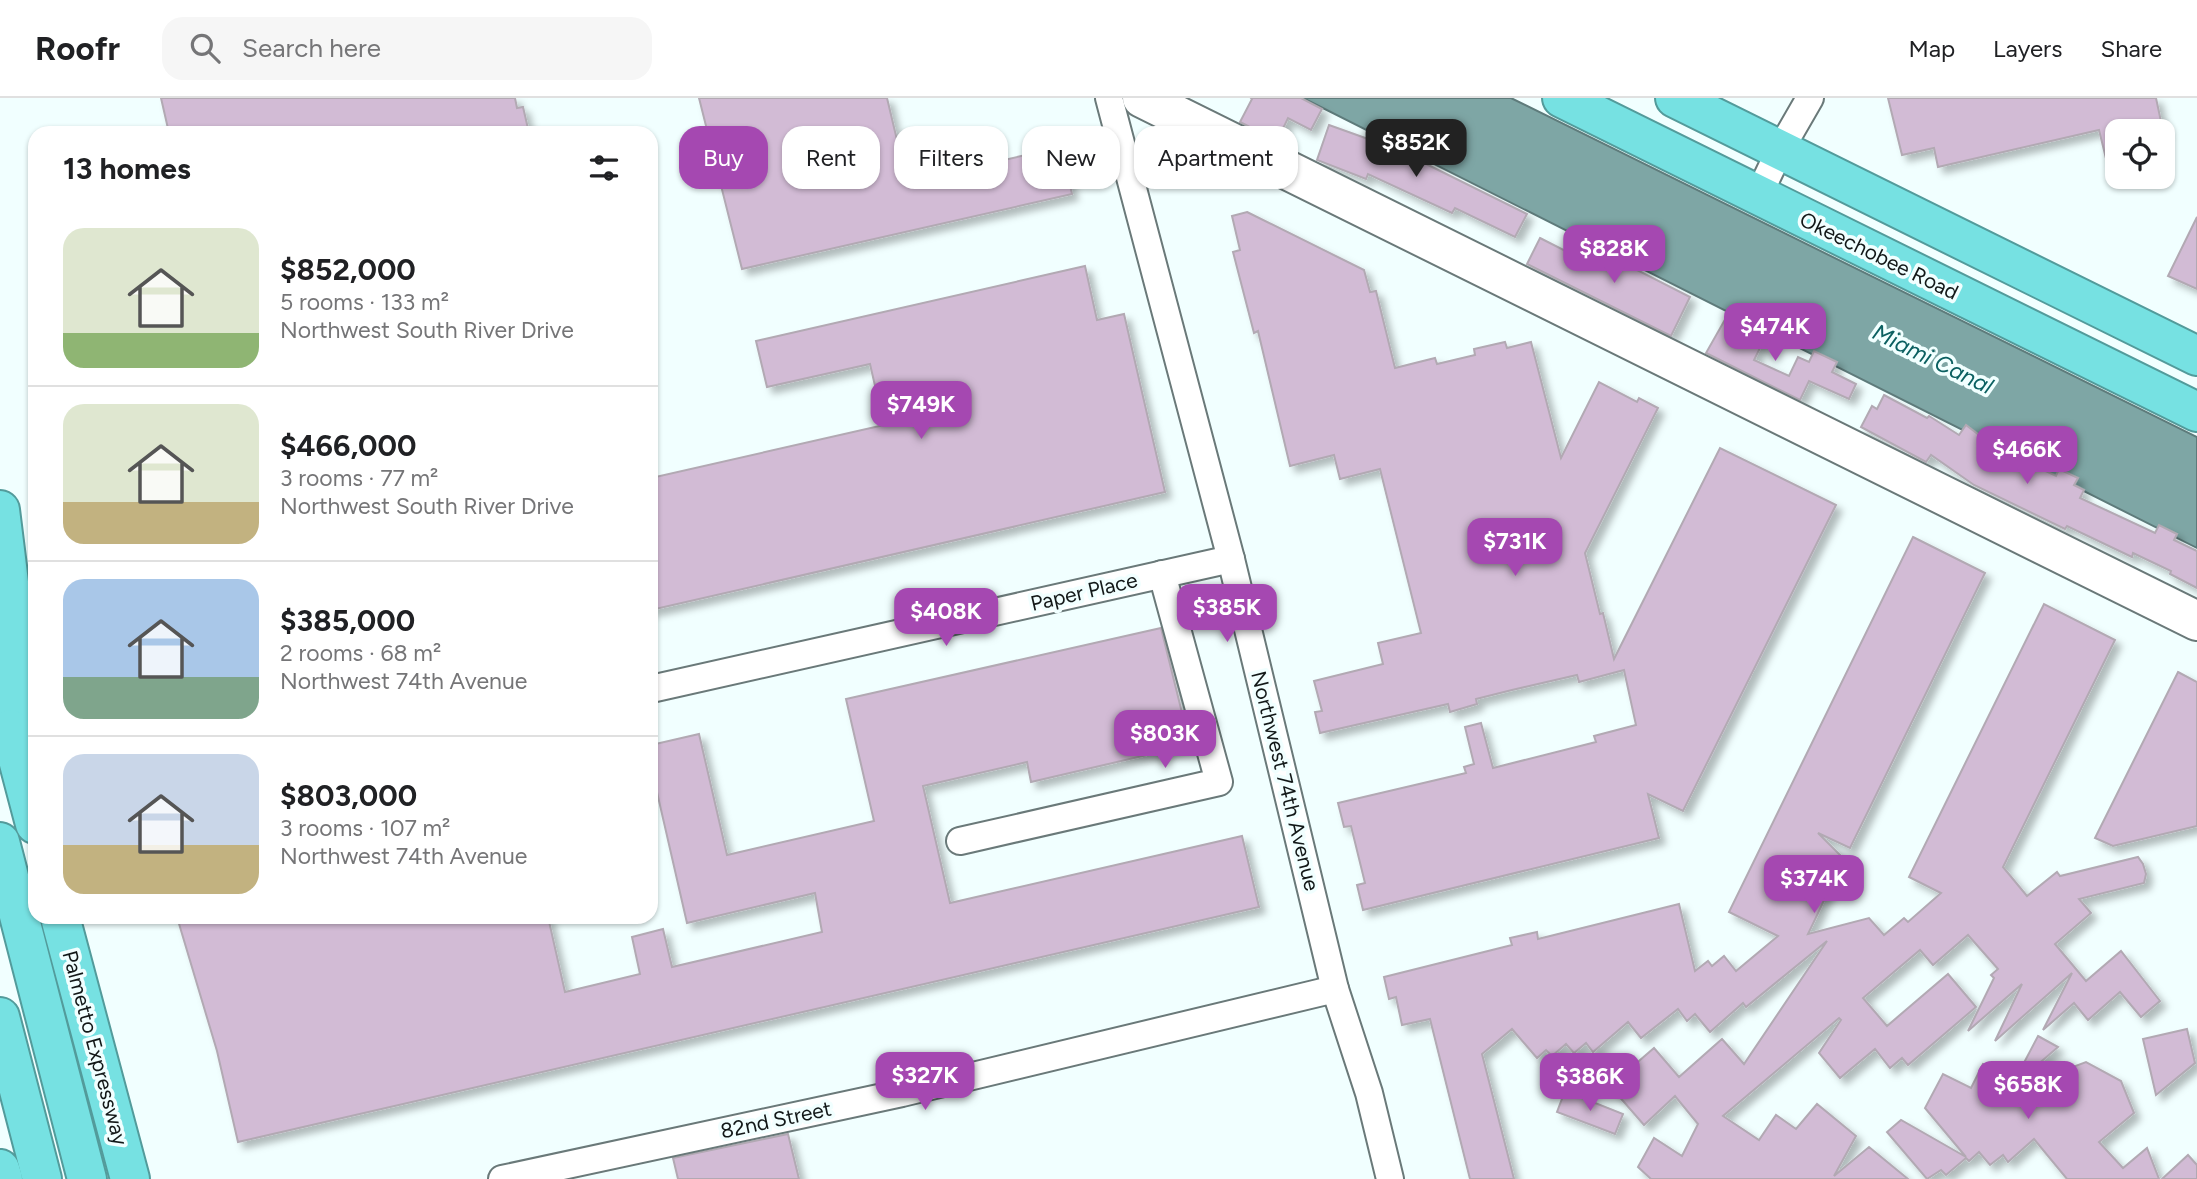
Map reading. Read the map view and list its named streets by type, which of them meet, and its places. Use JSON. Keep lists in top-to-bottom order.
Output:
{
  "streets": {
    "highway": ["Okeechobee Road", "Palmetto Expressway"],
    "street": ["Paper Place", "Northwest 74th Avenue", "82nd Street"]
  },
  "crossings": [
    ["Paper Place", "Northwest 74th Avenue"],
    ["Northwest 74th Avenue", "82nd Street"]
  ],
  "water": ["Miami Canal"],
  "page": {
    "header": "Roofr",
    "search": "Search here",
    "nav": ["Map", "Layers", "Share"],
    "price": [
      "$852K",
      "$828K",
      "$474K",
      "$749K",
      "$466K",
      "$731K",
      "$385K",
      "$408K",
      "$803K",
      "$374K",
      "$327K",
      "$386K",
      "$658K"
    ],
    "chip": [
      "Buy",
      "Rent",
      "Filters",
      "New",
      "Apartment"
    ],
    "heading": "13 homes",
    "list": [
      {
        "name": "$852,000",
        "note": "5 rooms · 133 m² · Northwest South River Drive"
      },
      {
        "name": "$466,000",
        "note": "3 rooms · 77 m² · Northwest South River Drive"
      },
      {
        "name": "$385,000",
        "note": "2 rooms · 68 m² · Northwest 74th Avenue"
      },
      {
        "name": "$803,000",
        "note": "3 rooms · 107 m² · Northwest 74th Avenue"
      }
    ]
  }
}
